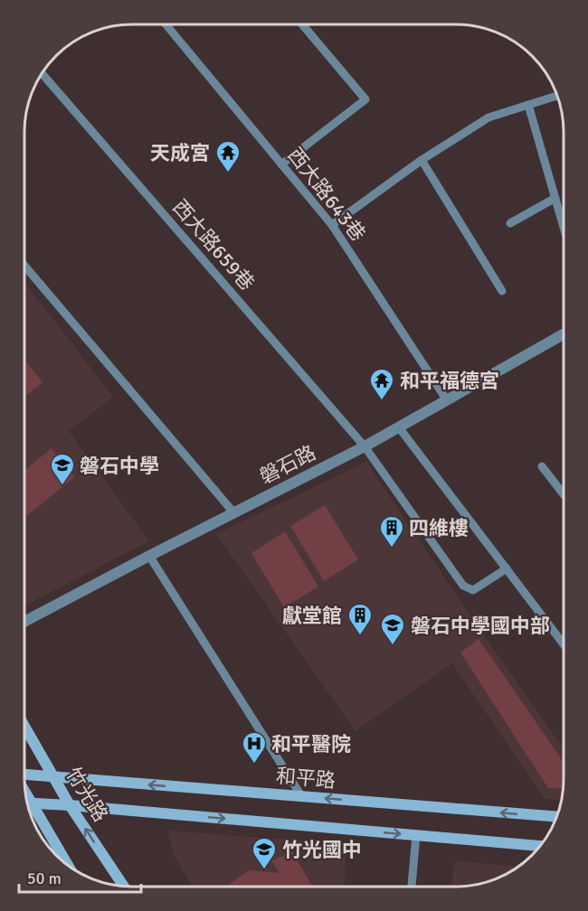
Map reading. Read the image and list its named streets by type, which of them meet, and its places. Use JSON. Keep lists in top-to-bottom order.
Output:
{
  "streets": {
    "street": ["磐石路", "和平路", "竹光路"],
    "lane": ["西大路643巷", "西大路659巷"]
  },
  "crossings": [
    ["西大路643巷", "磐石路"],
    ["西大路659巷", "磐石路"],
    ["和平路", "竹光路"]
  ],
  "places": {
    "temple": ["天成宮", "和平福德宮"],
    "school or university": ["磐石中學", "磐石中學國中部", "竹光國中"],
    "building": ["四維樓", "獻堂館"],
    "hospital": ["和平醫院"]
  },
  "scale_bar": "50 m"
}
